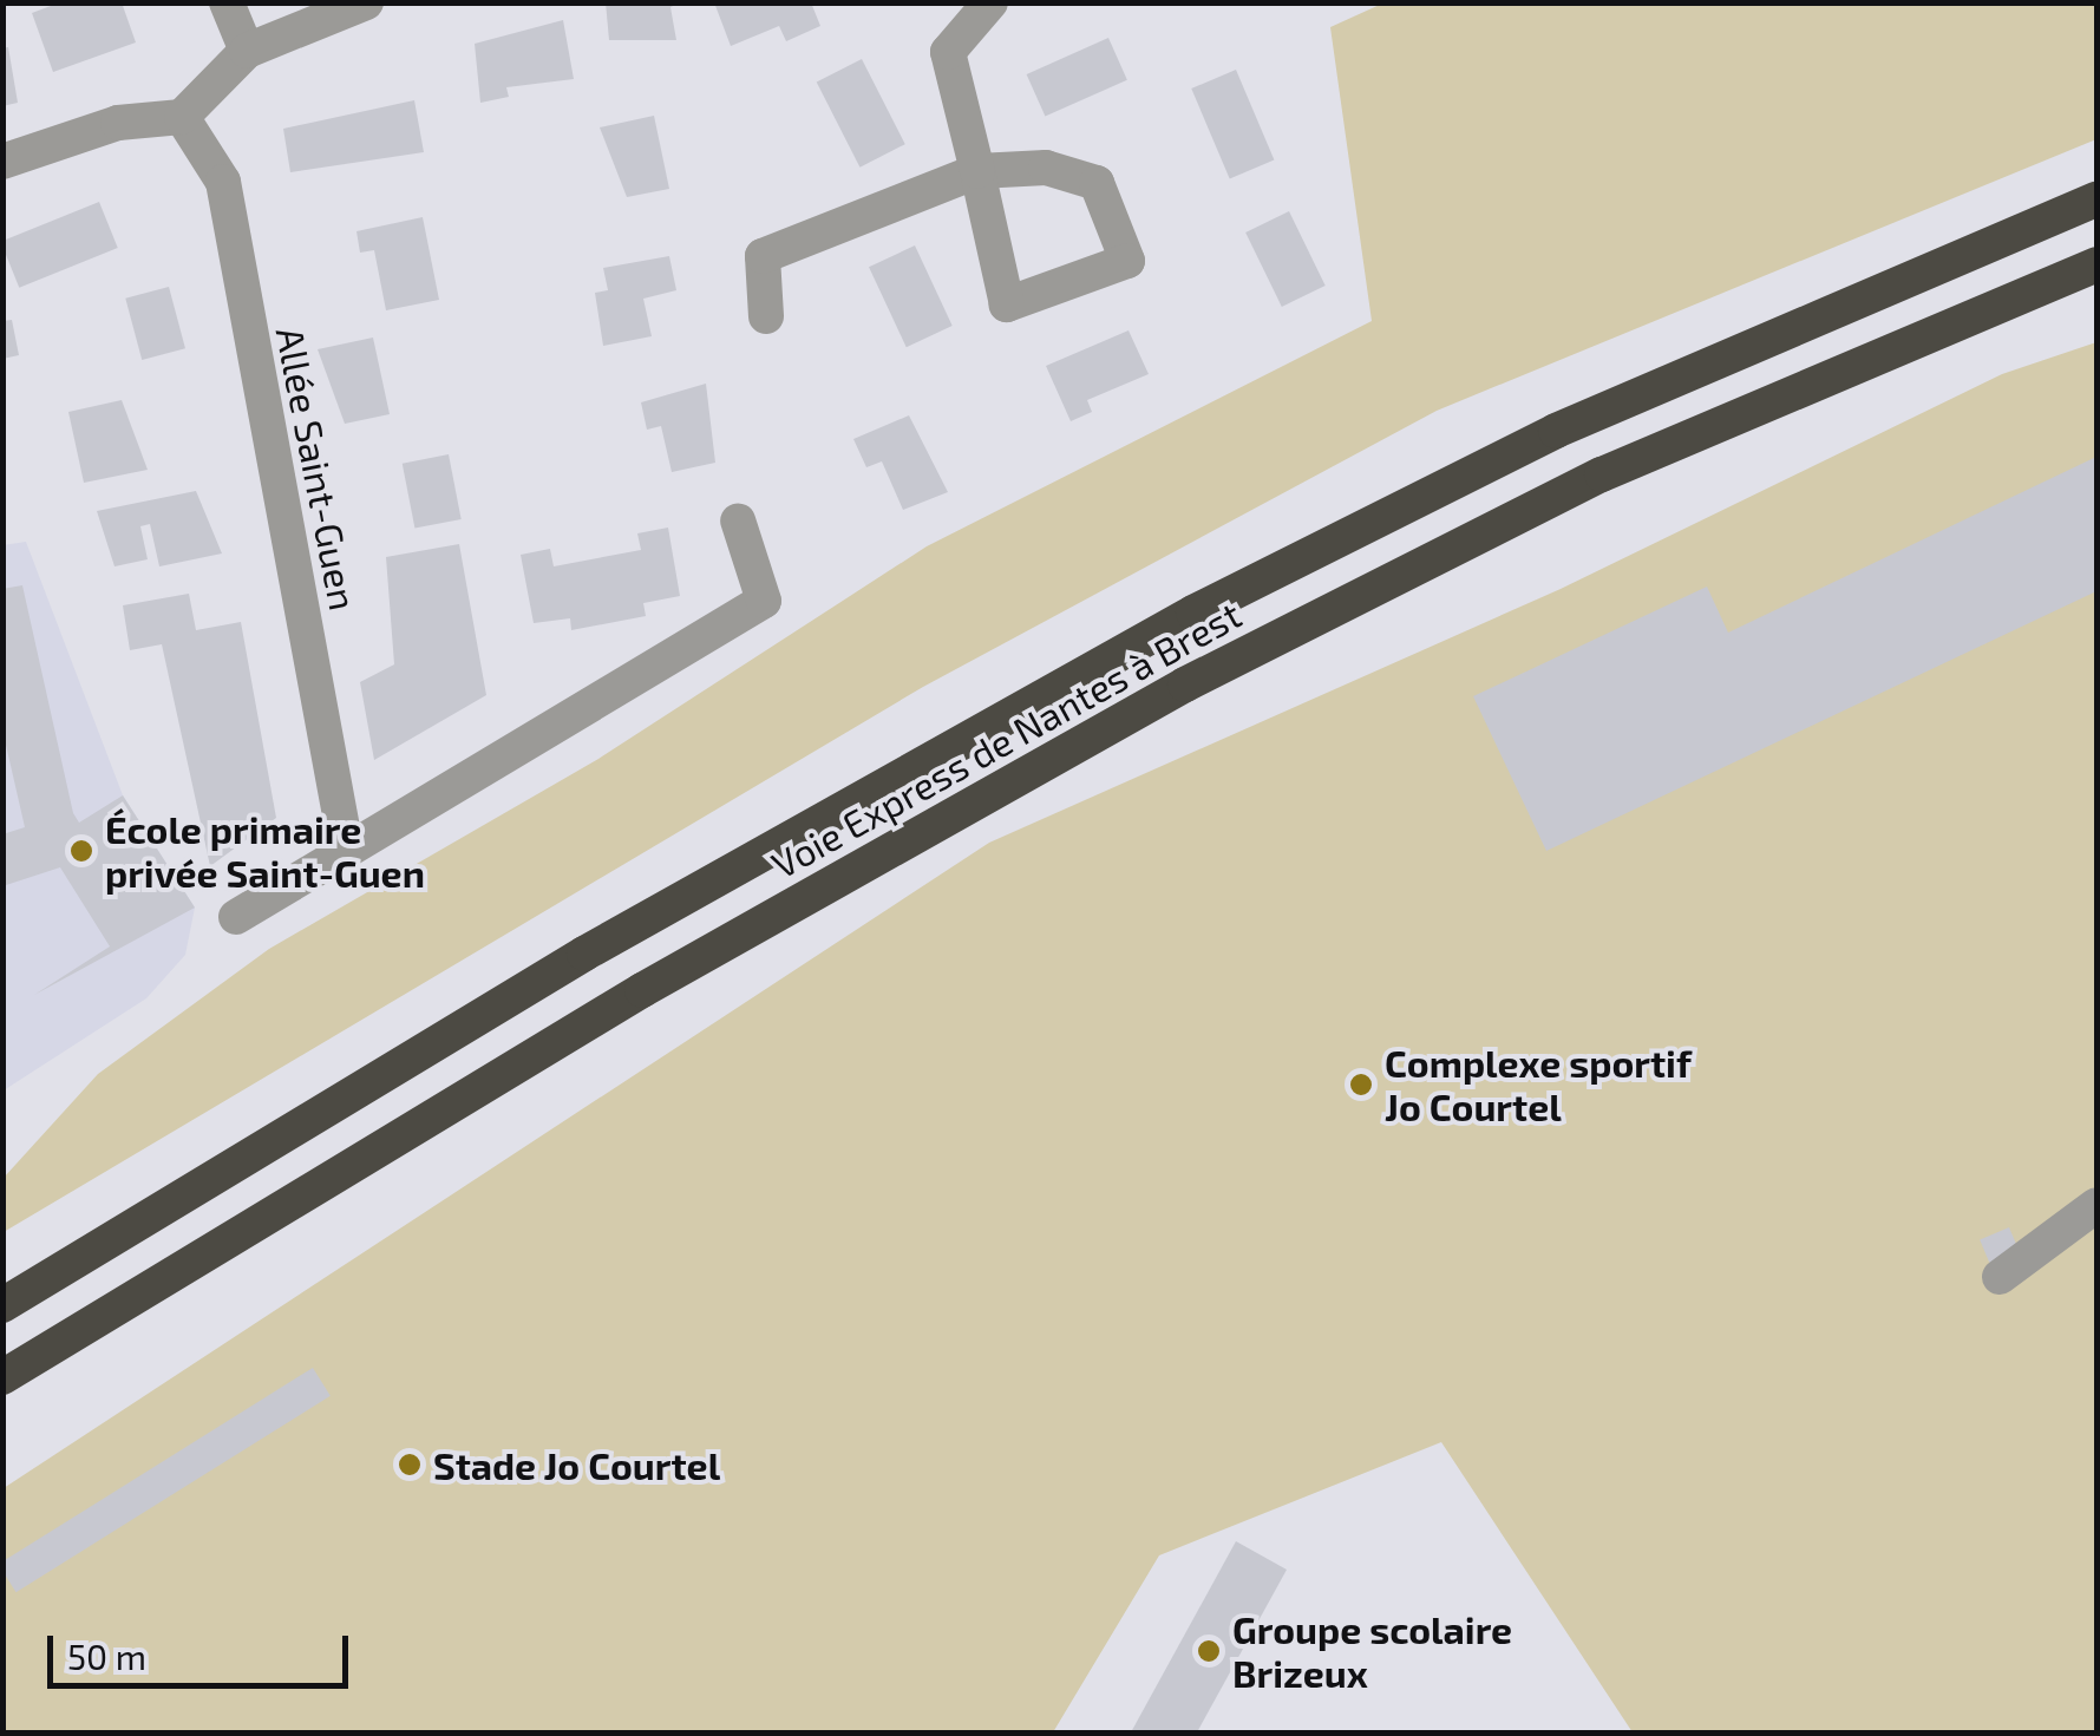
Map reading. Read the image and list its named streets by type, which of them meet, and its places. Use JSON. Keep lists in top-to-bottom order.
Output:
{
  "streets": {
    "highway": ["Voie Express de Nantes à Brest"],
    "street": ["Allée Saint-Guen"]
  },
  "places": [
    "École primaire privée Saint-Guen",
    "Complexe sportif Jo Courtel",
    "Stade Jo Courtel",
    "Groupe scolaire Brizeux"
  ],
  "scale_bar": "50 m"
}
